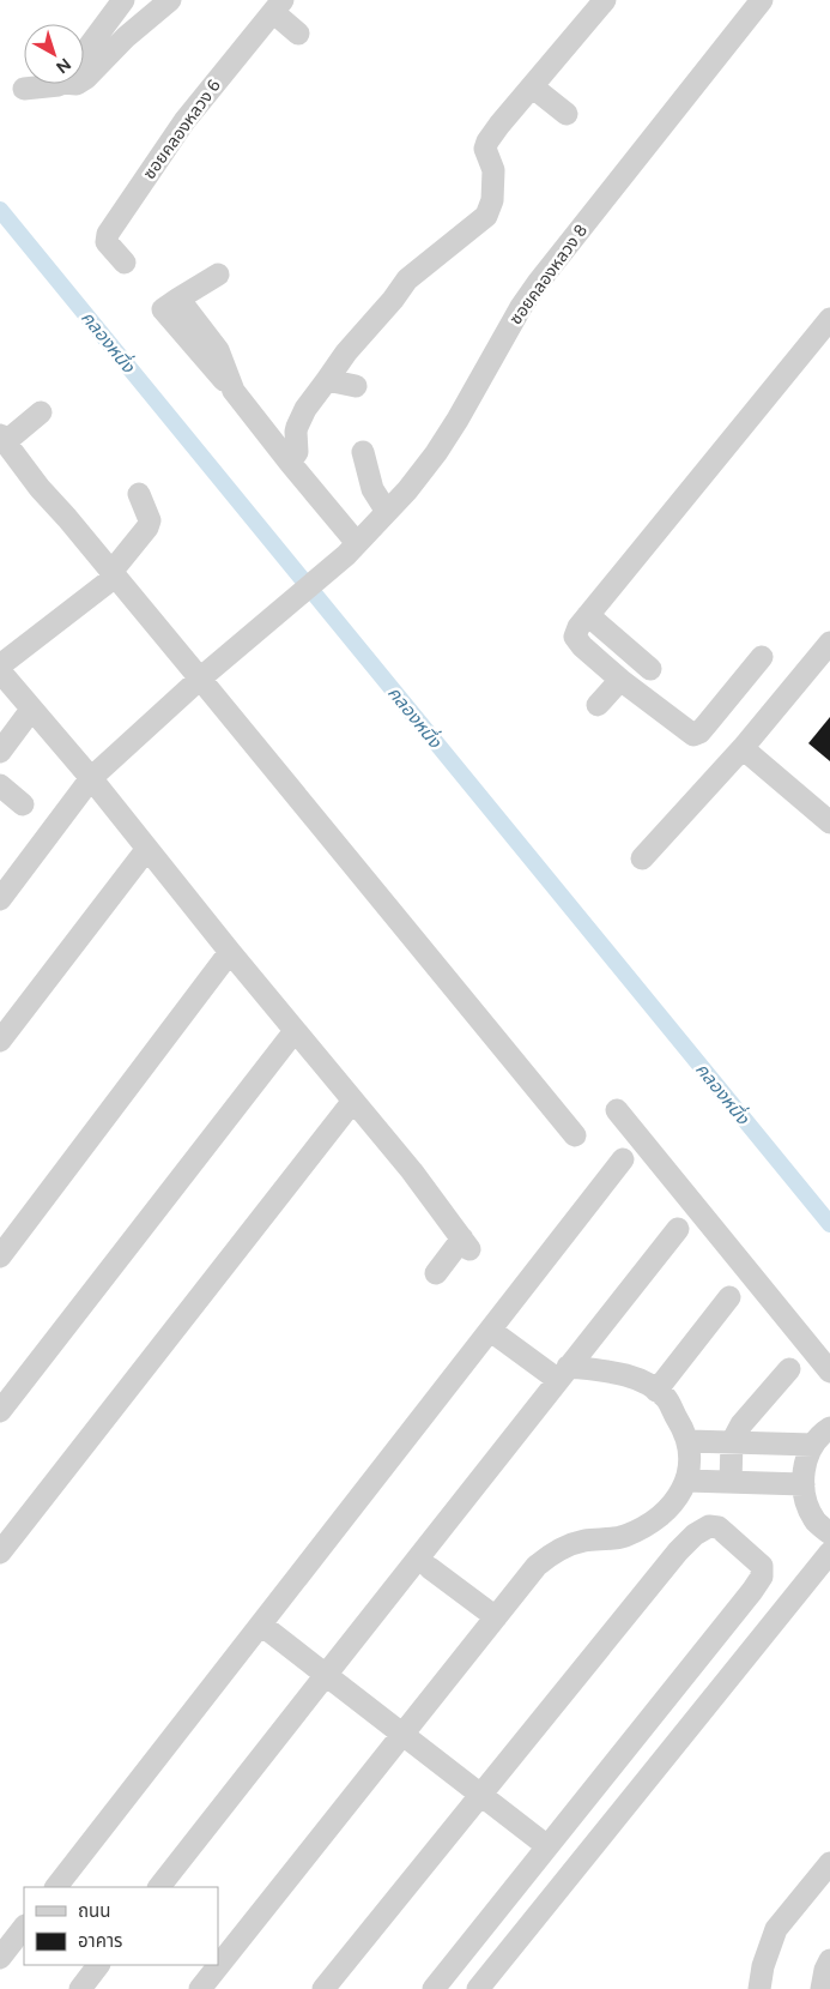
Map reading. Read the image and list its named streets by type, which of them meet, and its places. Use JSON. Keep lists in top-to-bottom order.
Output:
{
  "streets": {
    "street": ["ซอยคลองหลวง 6", "ซอยคลองหลวง 8"]
  },
  "water": ["คลองหนึ่ง"],
  "legend": ["ถนน", "อาคาร"],
  "north": "bottom right"
}
